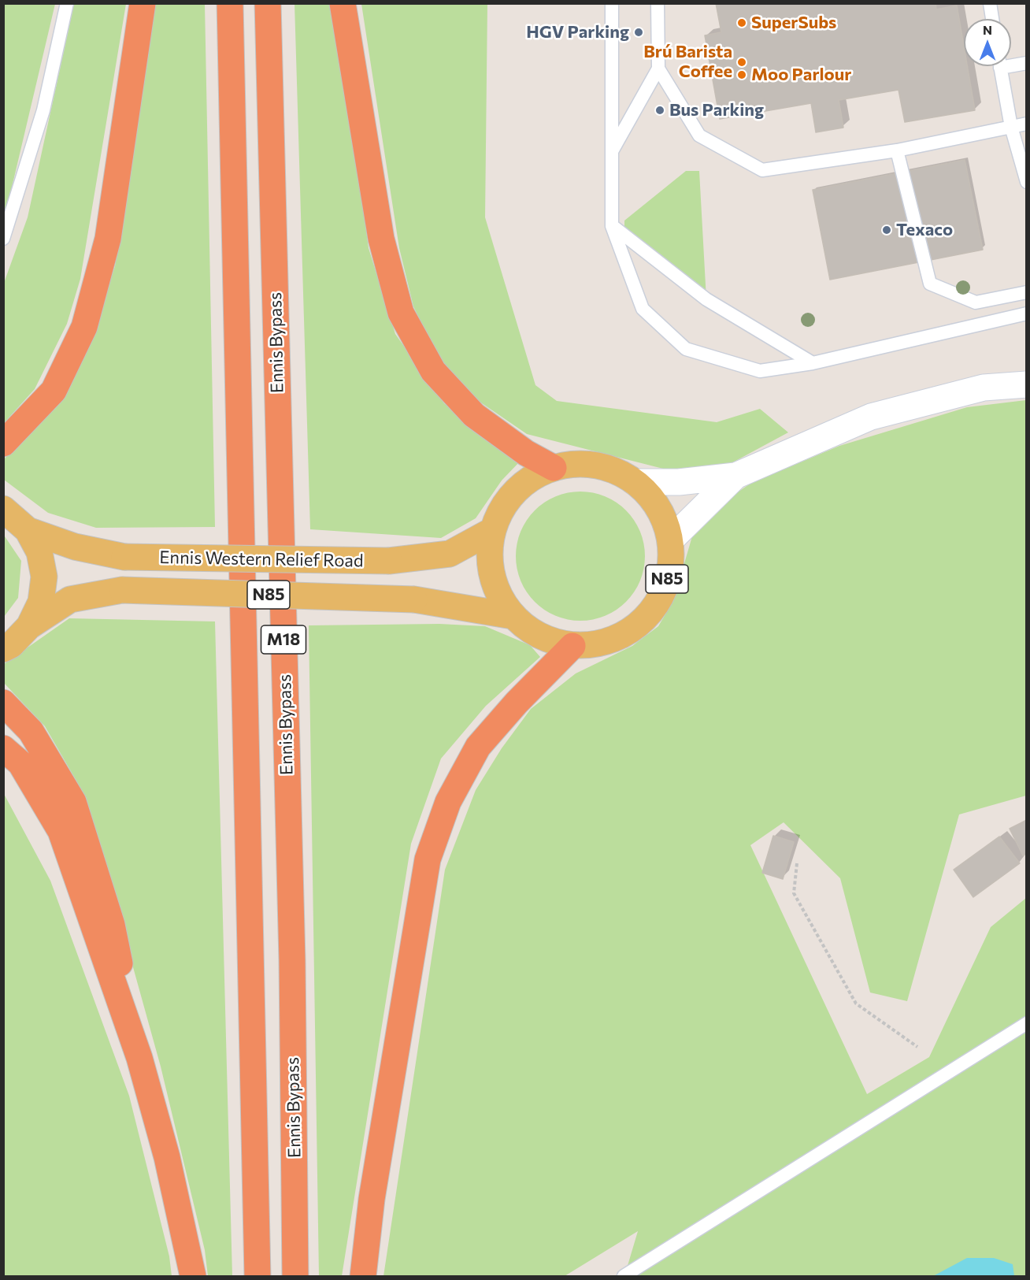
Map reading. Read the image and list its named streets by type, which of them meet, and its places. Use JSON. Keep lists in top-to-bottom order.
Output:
{
  "streets": {
    "highway": ["Ennis Bypass", "M18"],
    "main road": ["Ennis Western Relief Road", "N85"]
  },
  "crossings": [
    ["Ennis Western Relief Road", "N85"]
  ],
  "places": [
    "SuperSubs",
    "HGV Parking",
    "Brú Barista Coffee",
    "Moo Parlour",
    "Bus Parking",
    "Texaco"
  ],
  "north": "top"
}
